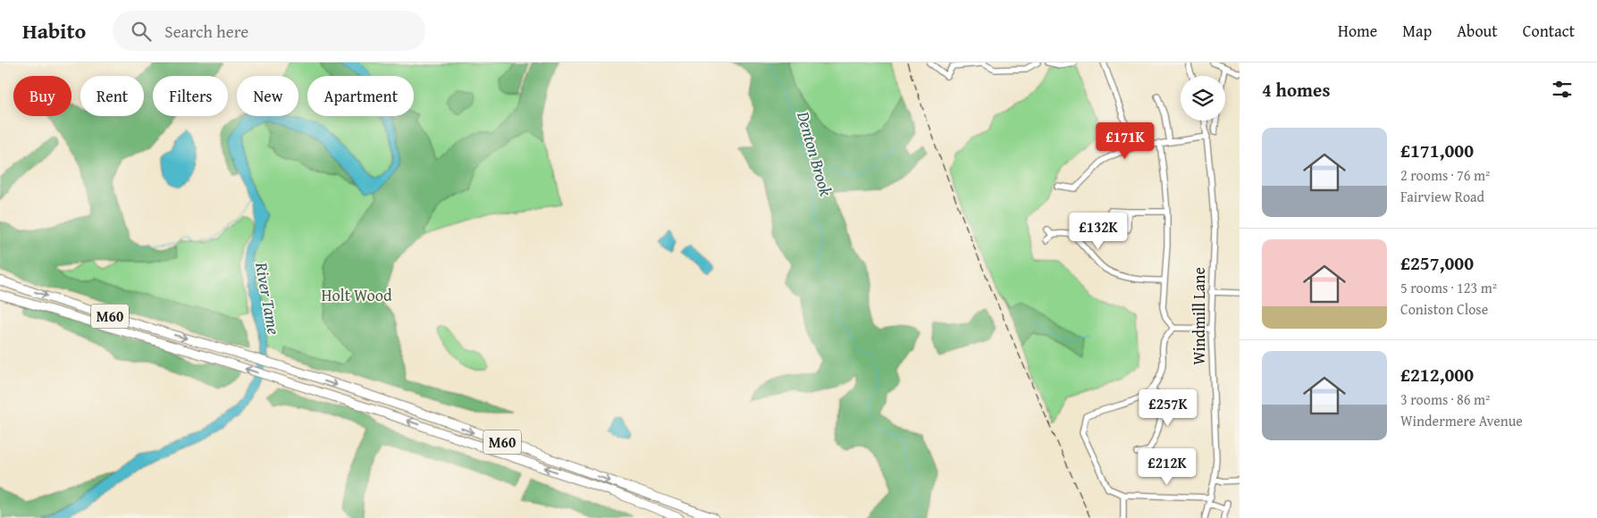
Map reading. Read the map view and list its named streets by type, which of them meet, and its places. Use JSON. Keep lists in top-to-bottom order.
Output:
{
  "streets": {
    "highway": ["M60"],
    "street": ["Windmill Lane"]
  },
  "water": ["Denton Brook", "River Tame"],
  "parks": ["Holt Wood"],
  "page": {
    "header": "Habito",
    "search": "Search here",
    "nav": [
      "Home",
      "Map",
      "About",
      "Contact"
    ],
    "heading": "4 homes",
    "chip": [
      "Buy",
      "Rent",
      "Filters",
      "New",
      "Apartment"
    ],
    "list": [
      {
        "name": "£171,000",
        "note": "2 rooms · 76 m² · Fairview Road"
      },
      {
        "name": "£257,000",
        "note": "5 rooms · 123 m² · Coniston Close"
      },
      {
        "name": "£212,000",
        "note": "3 rooms · 86 m² · Windermere Avenue"
      }
    ],
    "price": [
      "£171K",
      "£132K",
      "£257K",
      "£212K"
    ]
  }
}
